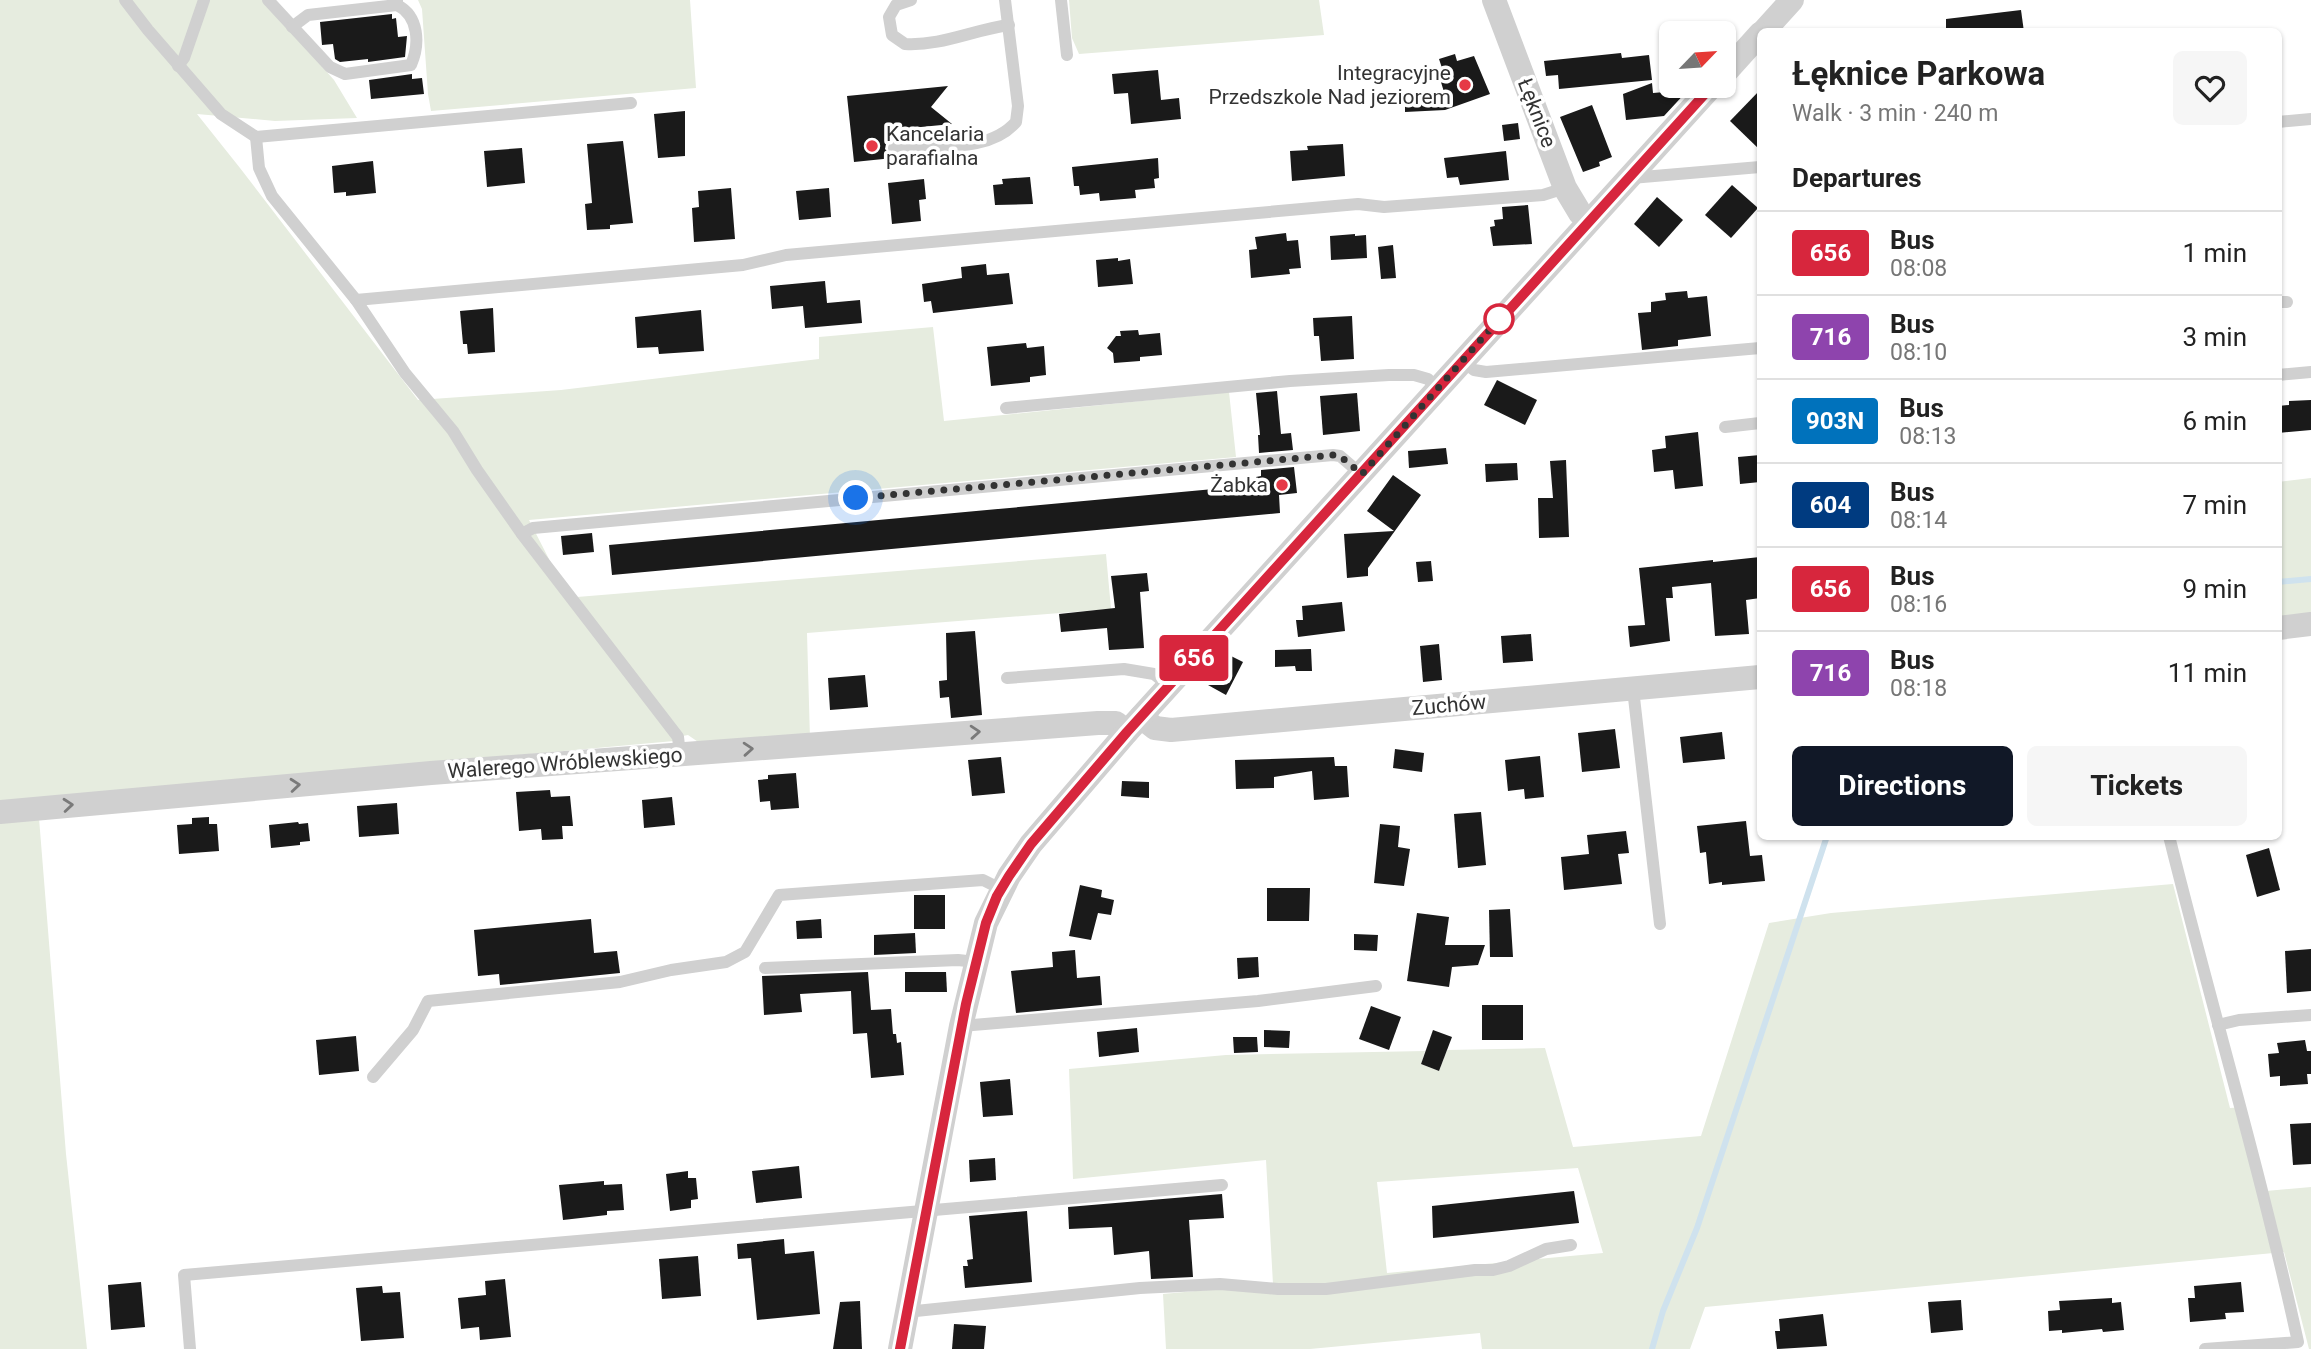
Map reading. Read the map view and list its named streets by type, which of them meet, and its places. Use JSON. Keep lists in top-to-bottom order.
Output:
{
  "streets": {
    "street": ["Łęknice", "Zuchów", "Walerego Wróblewskiego"]
  },
  "crossings": [
    ["Zuchów", "Walerego Wróblewskiego"]
  ],
  "one_way": ["Walerego Wróblewskiego"],
  "places": ["Integracyjne Przedszkole Nad jeziorem", "Kancelaria parafialna", "Żabka"],
  "lines": ["bus line 656"],
  "north": "top right",
  "page": {
    "on_map": "656",
    "heading": [
      ["Łęknice Parkowa", "Walk · 3 min · 240 m"],
      "Departures"
    ],
    "list": [
      {
        "mark": "656",
        "name": "Bus",
        "note": "08:08",
        "value": "1 min"
      },
      {
        "mark": "716",
        "name": "Bus",
        "note": "08:10",
        "value": "3 min"
      },
      {
        "mark": "903N",
        "name": "Bus",
        "note": "08:13",
        "value": "6 min"
      },
      {
        "mark": "604",
        "name": "Bus",
        "note": "08:14",
        "value": "7 min"
      },
      {
        "mark": "656",
        "name": "Bus",
        "note": "08:16",
        "value": "9 min"
      },
      {
        "mark": "716",
        "name": "Bus",
        "note": "08:18",
        "value": "11 min"
      }
    ],
    "buttons": ["Directions", "Tickets"]
  }
}
